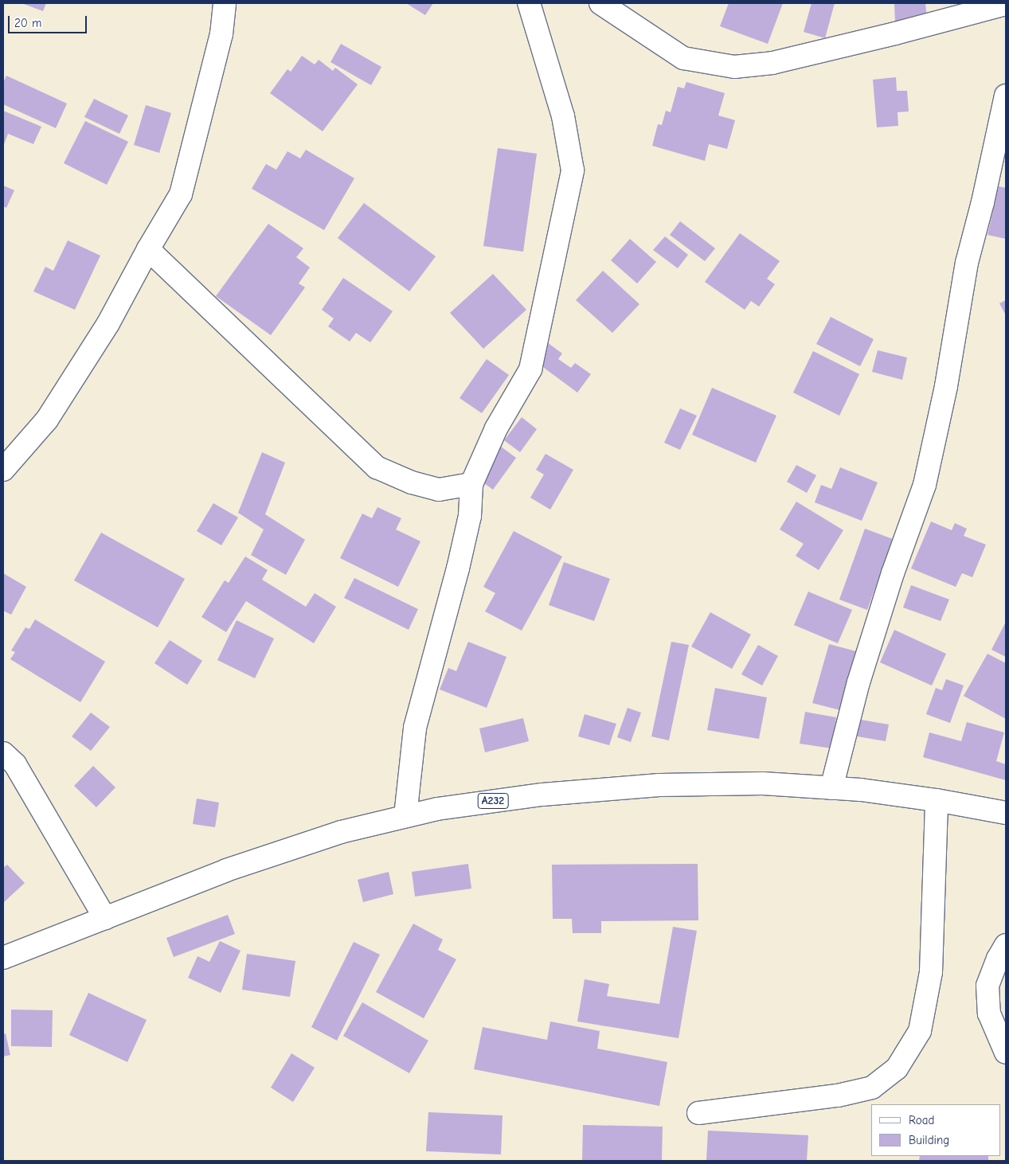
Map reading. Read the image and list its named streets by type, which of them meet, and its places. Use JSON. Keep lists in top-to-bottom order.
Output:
{
  "streets": {
    "street": ["A232"]
  },
  "legend": ["Road", "Building"],
  "scale_bar": "20 m"
}
